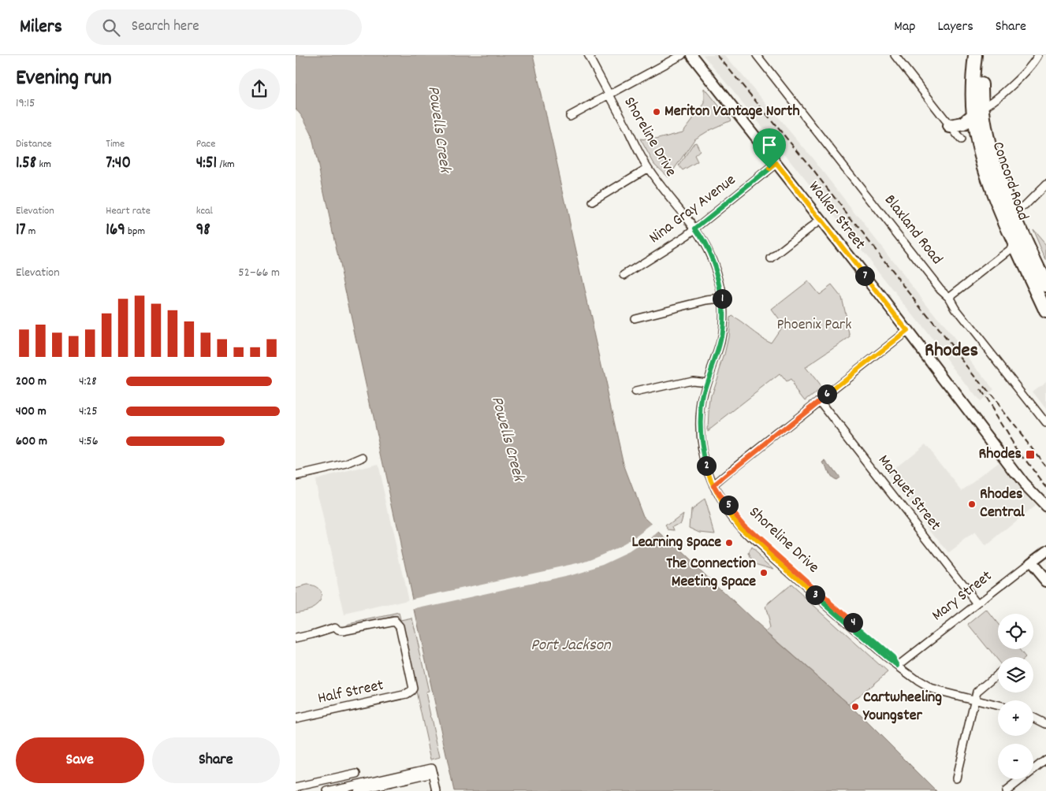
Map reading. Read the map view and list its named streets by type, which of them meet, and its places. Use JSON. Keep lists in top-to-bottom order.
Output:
{
  "streets": {
    "highway": ["Concord Road"],
    "street": [
      "Shoreline Drive",
      "Nina Gray Avenue",
      "Walker Street",
      "Blaxland Road",
      "Marquet Street",
      "Mary Street",
      "Half Street"
    ]
  },
  "crossings": [
    ["Shoreline Drive", "Nina Gray Avenue"],
    ["Shoreline Drive", "Mary Street"],
    ["Nina Gray Avenue", "Walker Street"],
    ["Marquet Street", "Mary Street"]
  ],
  "districts": ["Rhodes"],
  "water": ["Powells Creek", "Port Jackson"],
  "parks": ["Phoenix Park"],
  "places": {
    "other": [
      "Meriton Vantage North",
      "Rhodes Central",
      "Learning Space",
      "The Connection Meeting Space",
      "Cartwheeling Youngster"
    ],
    "transit": ["Rhodes"]
  },
  "page": {
    "header": "Milers",
    "search": "Search here",
    "nav": ["Map", "Layers", "Share"],
    "heading": ["Evening run", "19:15"],
    "stats": [
      ["Distance", "1.58 km"],
      ["Time", "7:40"],
      ["Pace", "4:51 /km"],
      ["Elevation", "17 m"],
      ["Heart rate", "169 bpm"],
      ["kcal", "98"]
    ],
    "chart": ["Elevation", "52–66 m"],
    "pins": [
      "7",
      "1",
      "6",
      "2",
      "5",
      "3",
      "4"
    ],
    "list": [
      {
        "name": "200 m",
        "note": "4:28"
      },
      {
        "name": "400 m",
        "note": "4:25"
      },
      {
        "name": "600 m",
        "note": "4:56"
      }
    ],
    "map_buttons": ["+", "−"],
    "buttons": ["Save", "Share"]
  }
}
